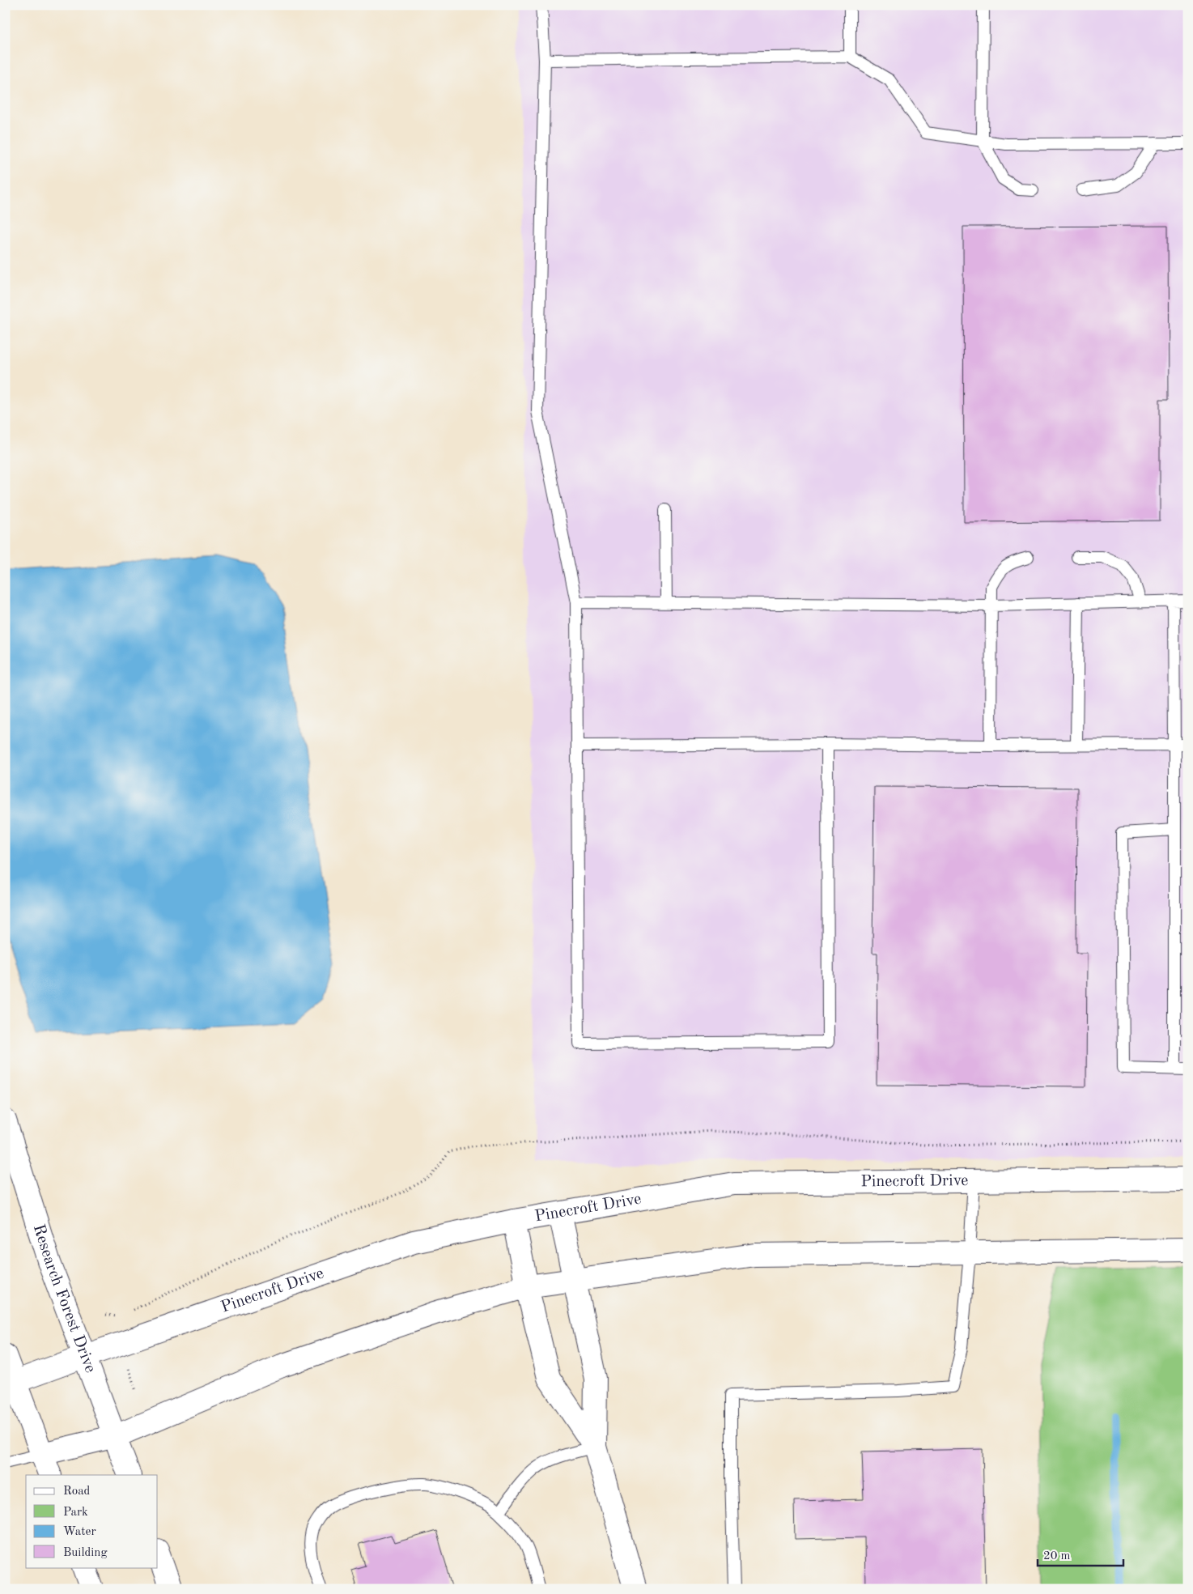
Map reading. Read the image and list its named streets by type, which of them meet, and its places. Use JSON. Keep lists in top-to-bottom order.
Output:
{
  "streets": {
    "street": ["Pinecroft Drive", "Research Forest Drive"]
  },
  "crossings": [
    ["Pinecroft Drive", "Research Forest Drive"]
  ],
  "legend": [
    "Road",
    "Park",
    "Water",
    "Building"
  ],
  "scale_bar": "20 m"
}
